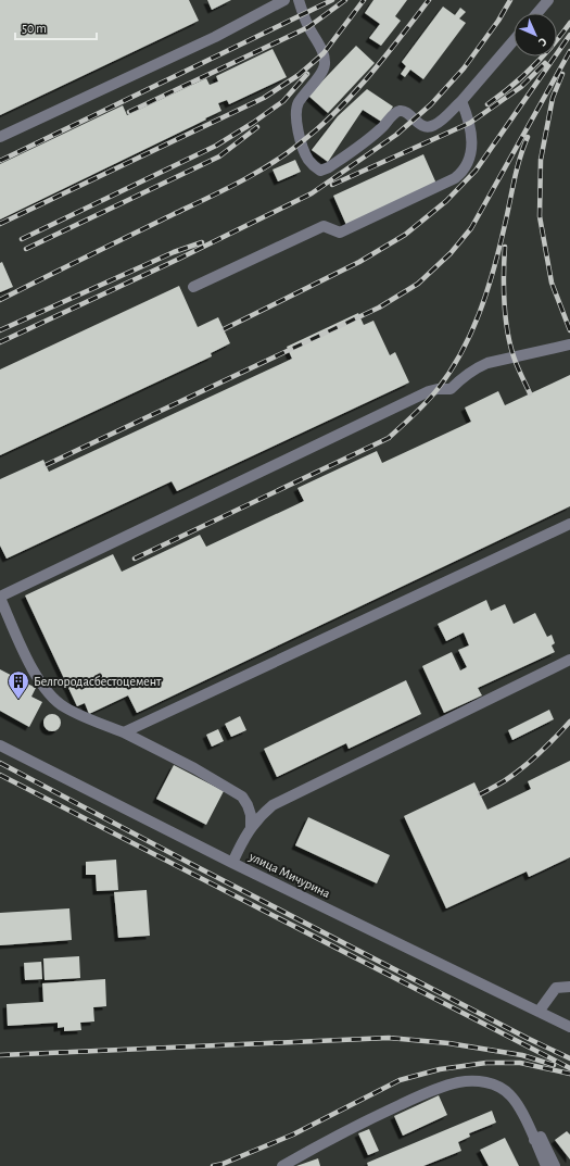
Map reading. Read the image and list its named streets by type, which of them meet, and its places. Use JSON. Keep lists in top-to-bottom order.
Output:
{
  "streets": {
    "street": ["улица Мичурина"]
  },
  "places": {
    "building": ["Белгородасбестоцемент"]
  },
  "scale_bar": "50 m",
  "north": "bottom right"
}
